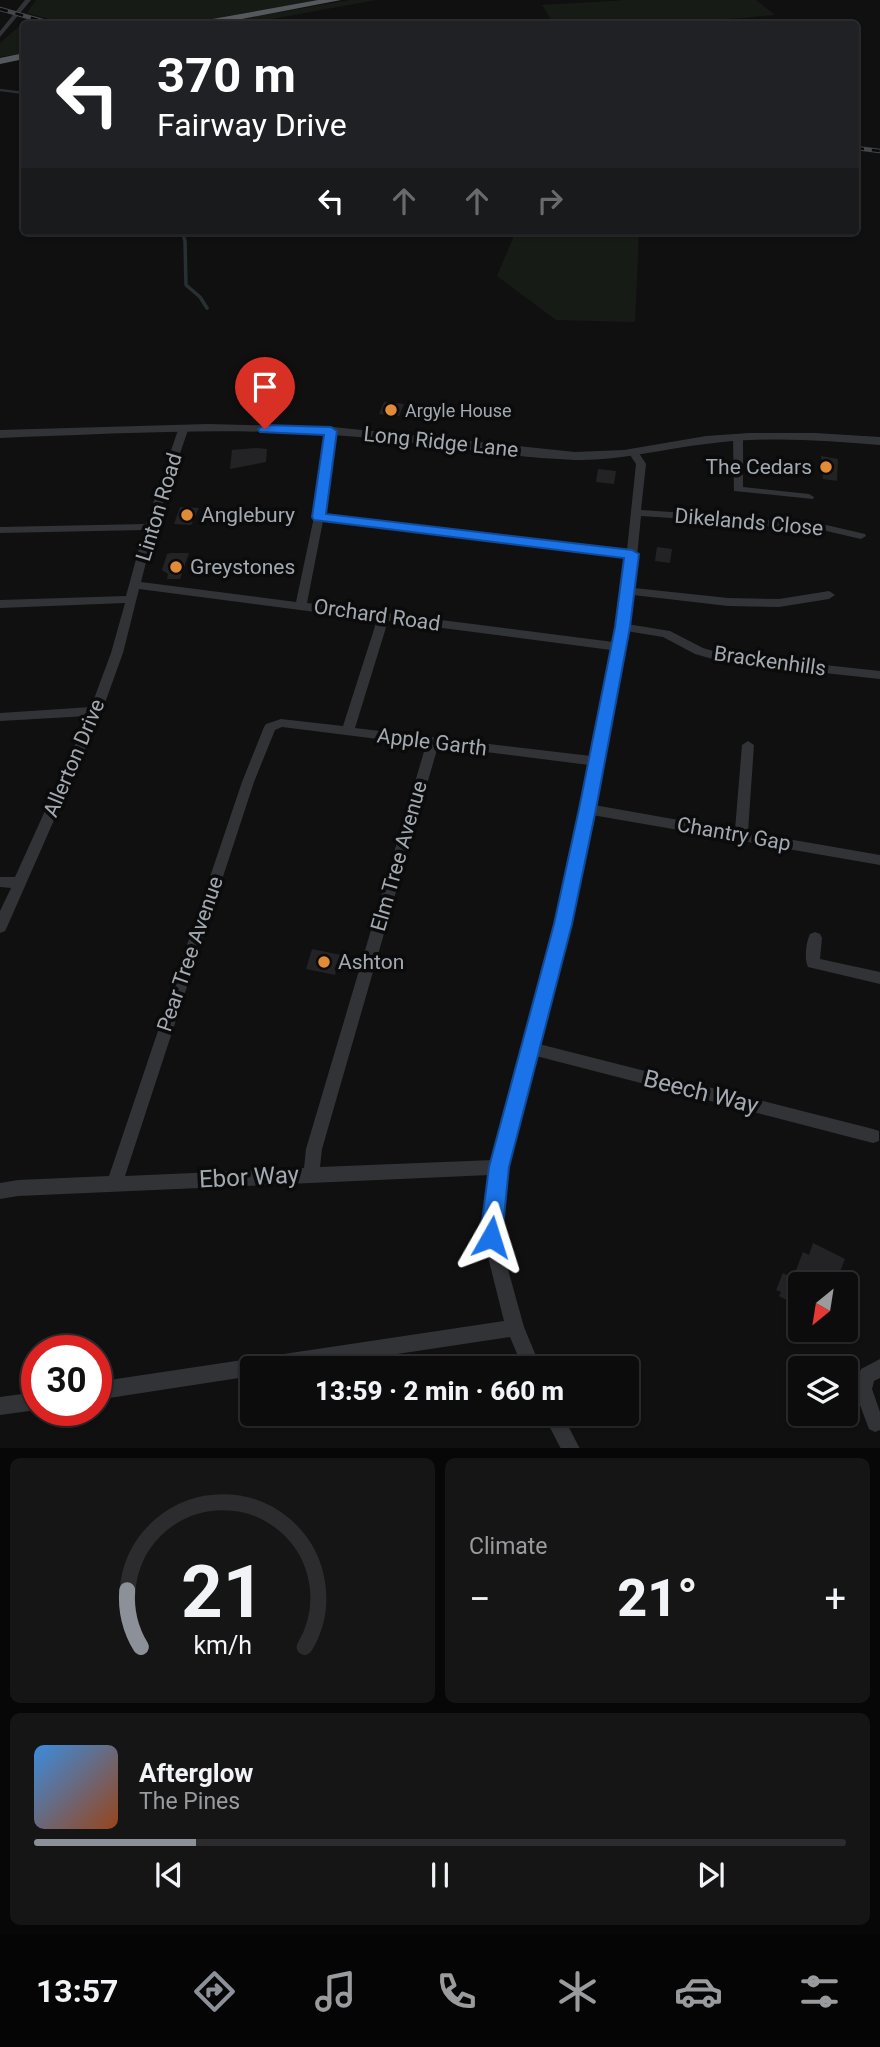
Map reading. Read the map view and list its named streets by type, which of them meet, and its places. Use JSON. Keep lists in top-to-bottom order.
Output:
{
  "streets": {
    "street": [
      "Long Ridge Lane",
      "Linton Road",
      "Dikelands Close",
      "Orchard Road",
      "Brackenhills",
      "Apple Garth",
      "Allerton Drive",
      "Chantry Gap",
      "Elm Tree Avenue",
      "Pear Tree Avenue",
      "Beech Way",
      "Ebor Way"
    ]
  },
  "crossings": [
    ["Long Ridge Lane", "Linton Road"],
    ["Linton Road", "Orchard Road"],
    ["Linton Road", "Allerton Drive"],
    ["Orchard Road", "Allerton Drive"],
    ["Apple Garth", "Elm Tree Avenue"],
    ["Apple Garth", "Pear Tree Avenue"],
    ["Elm Tree Avenue", "Ebor Way"],
    ["Pear Tree Avenue", "Ebor Way"]
  ],
  "places": [
    "Argyle House",
    "The Cedars",
    "Anglebury",
    "Greystones",
    "Ashton"
  ],
  "north": "bottom left",
  "page": {
    "turn": ["370 m", "Fairway Drive"],
    "limit": "30",
    "trip": "13:59 · 2 min · 660 m",
    "tile": "Climate",
    "heat": ["−", "21°", "+"],
    "song": ["Afterglow", "The Pines"],
    "tabs": "13:57",
    "gauge": ["21", "km/h"]
  }
}
